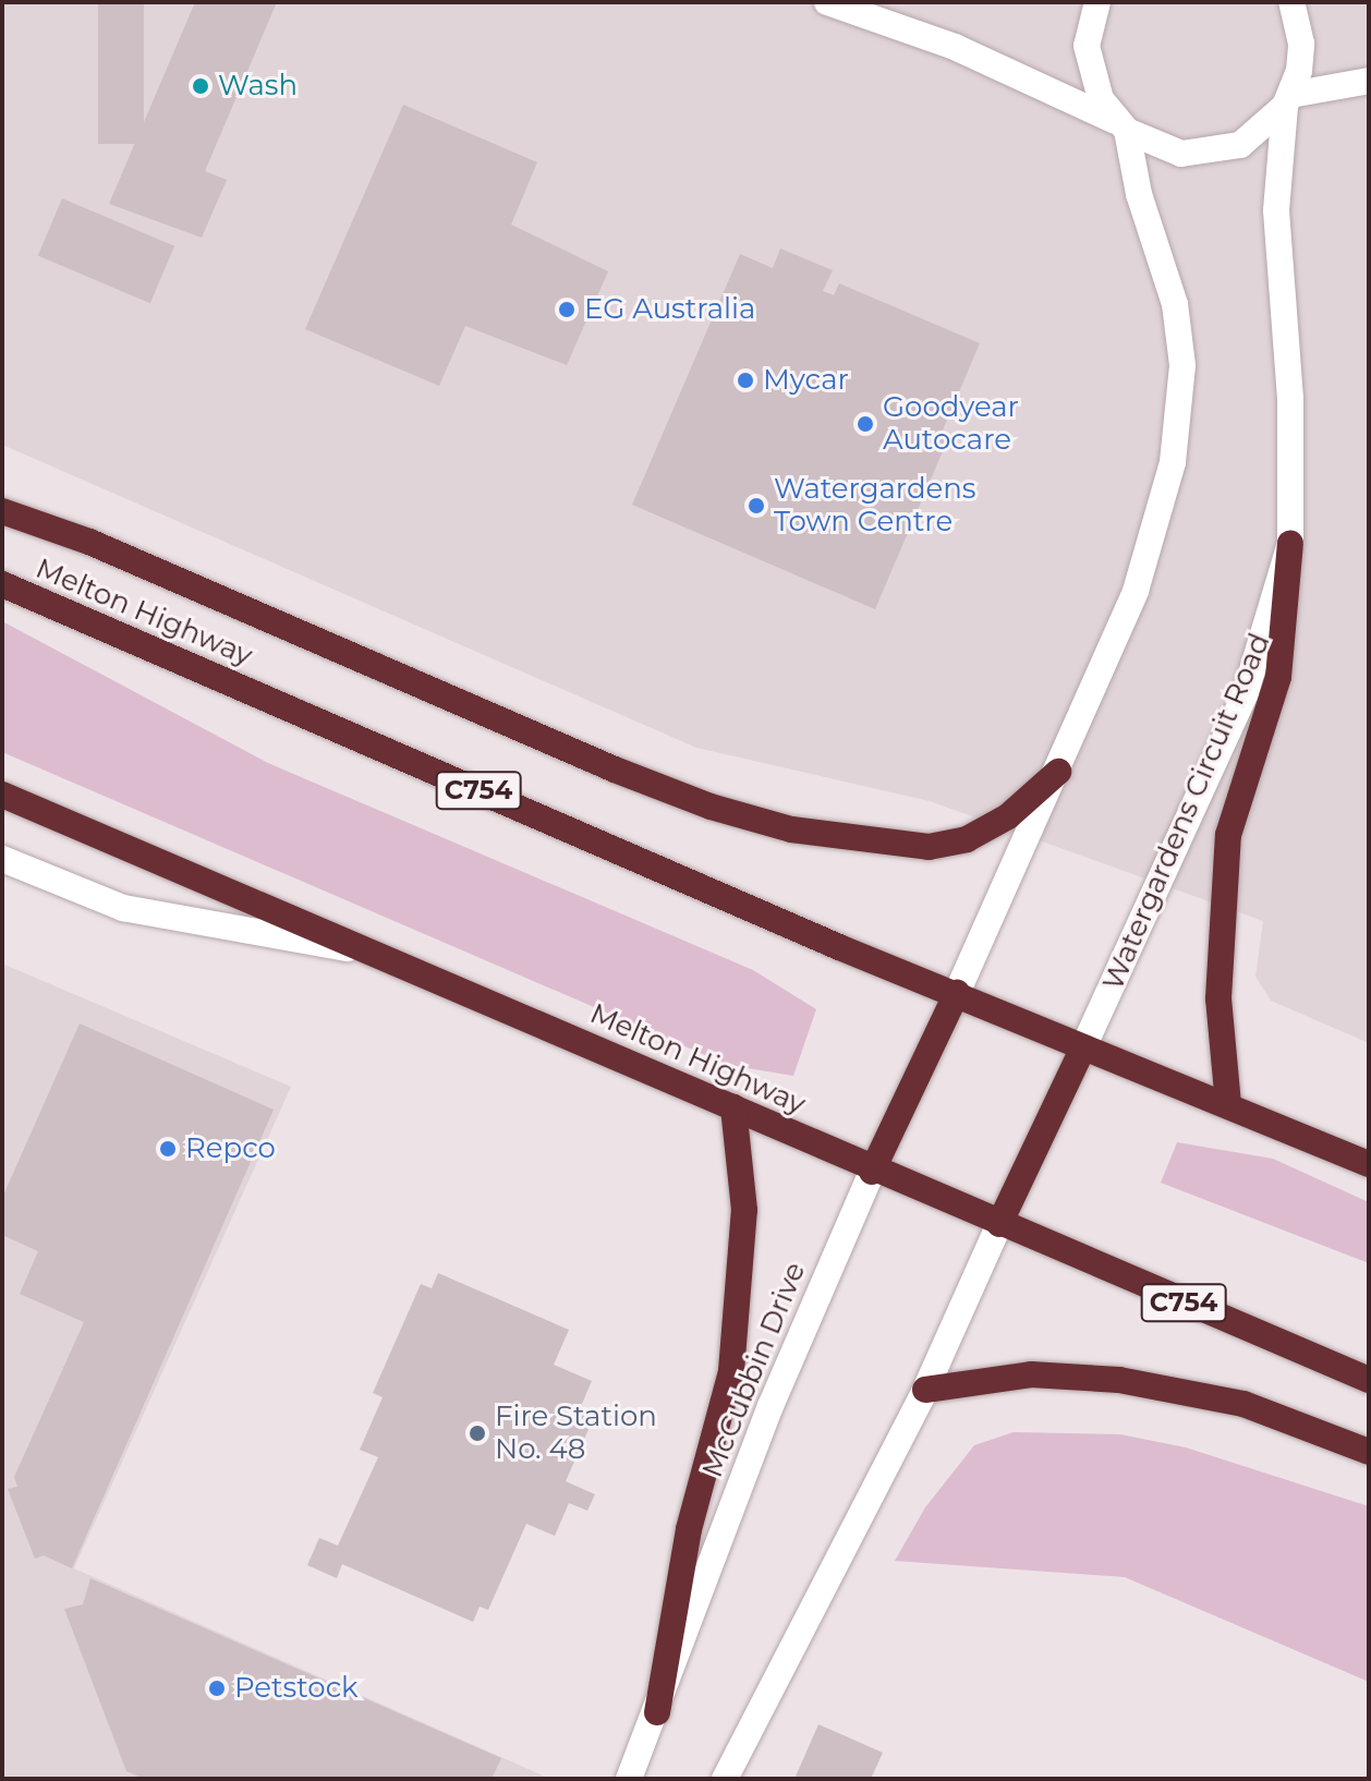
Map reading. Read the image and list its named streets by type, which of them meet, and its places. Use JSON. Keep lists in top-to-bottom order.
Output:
{
  "streets": {
    "highway": ["Melton Highway", "C754", "McCubbin Drive"],
    "street": ["Watergardens Circuit Road"]
  },
  "crossings": [
    ["Melton Highway", "Watergardens Circuit Road"],
    ["Melton Highway", "McCubbin Drive"]
  ],
  "places": [
    "Wash",
    "EG Australia",
    "Mycar",
    "Goodyear Autocare",
    "Watergardens Town Centre",
    "Repco",
    "Fire Station No. 48",
    "Petstock"
  ]
}
